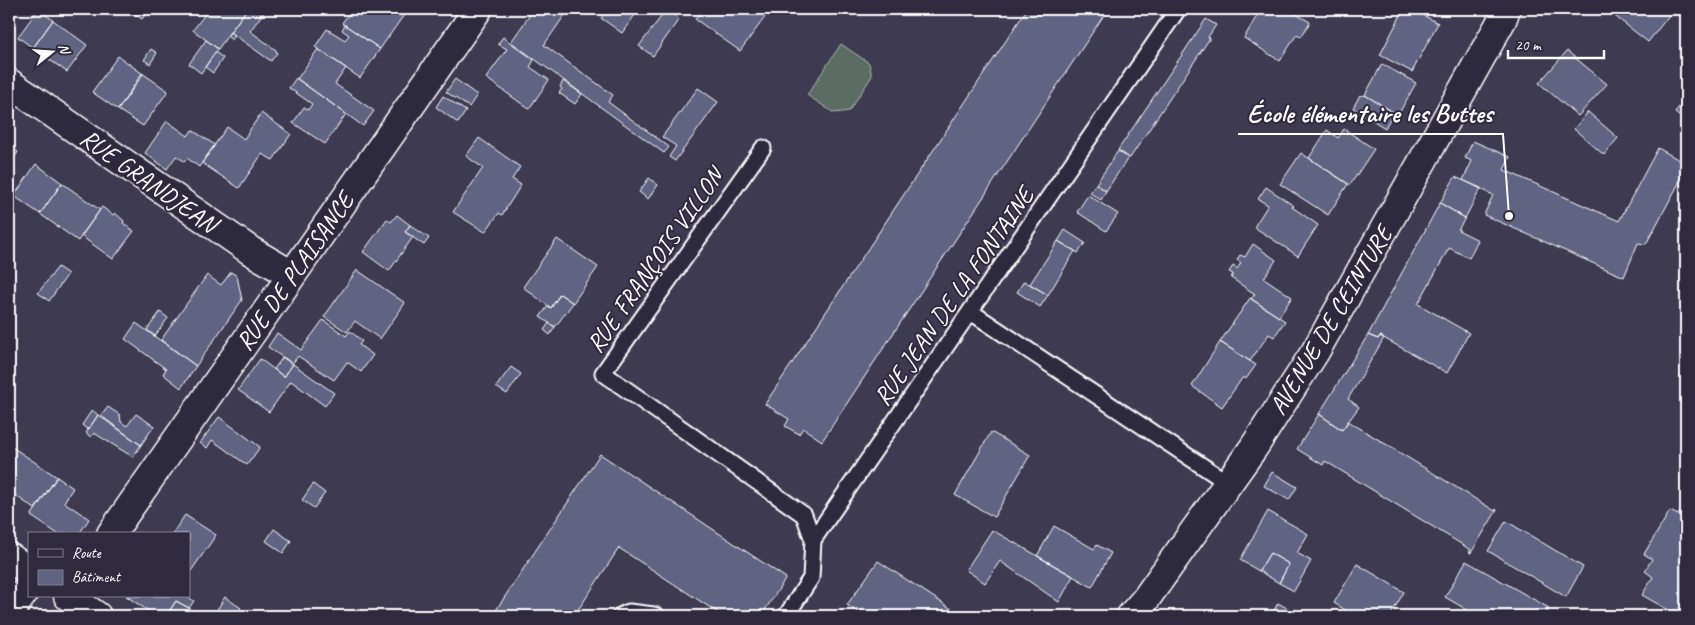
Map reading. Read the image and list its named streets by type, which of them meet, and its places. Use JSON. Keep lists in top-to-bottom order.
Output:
{
  "streets": {
    "street": ["RUE GRANDJEAN", "RUE DE PLAISANCE", "AVENUE DE CEINTURE"],
    "lane": ["RUE FRANÇOIS VILLON", "RUE JEAN DE LA FONTAINE"]
  },
  "crossings": [
    ["RUE GRANDJEAN", "RUE DE PLAISANCE"],
    ["RUE FRANÇOIS VILLON", "RUE JEAN DE LA FONTAINE"]
  ],
  "places": ["École élémentaire les Buttes"],
  "legend": ["Route", "Bâtiment"],
  "scale_bar": "20 m",
  "north": "right"
}
